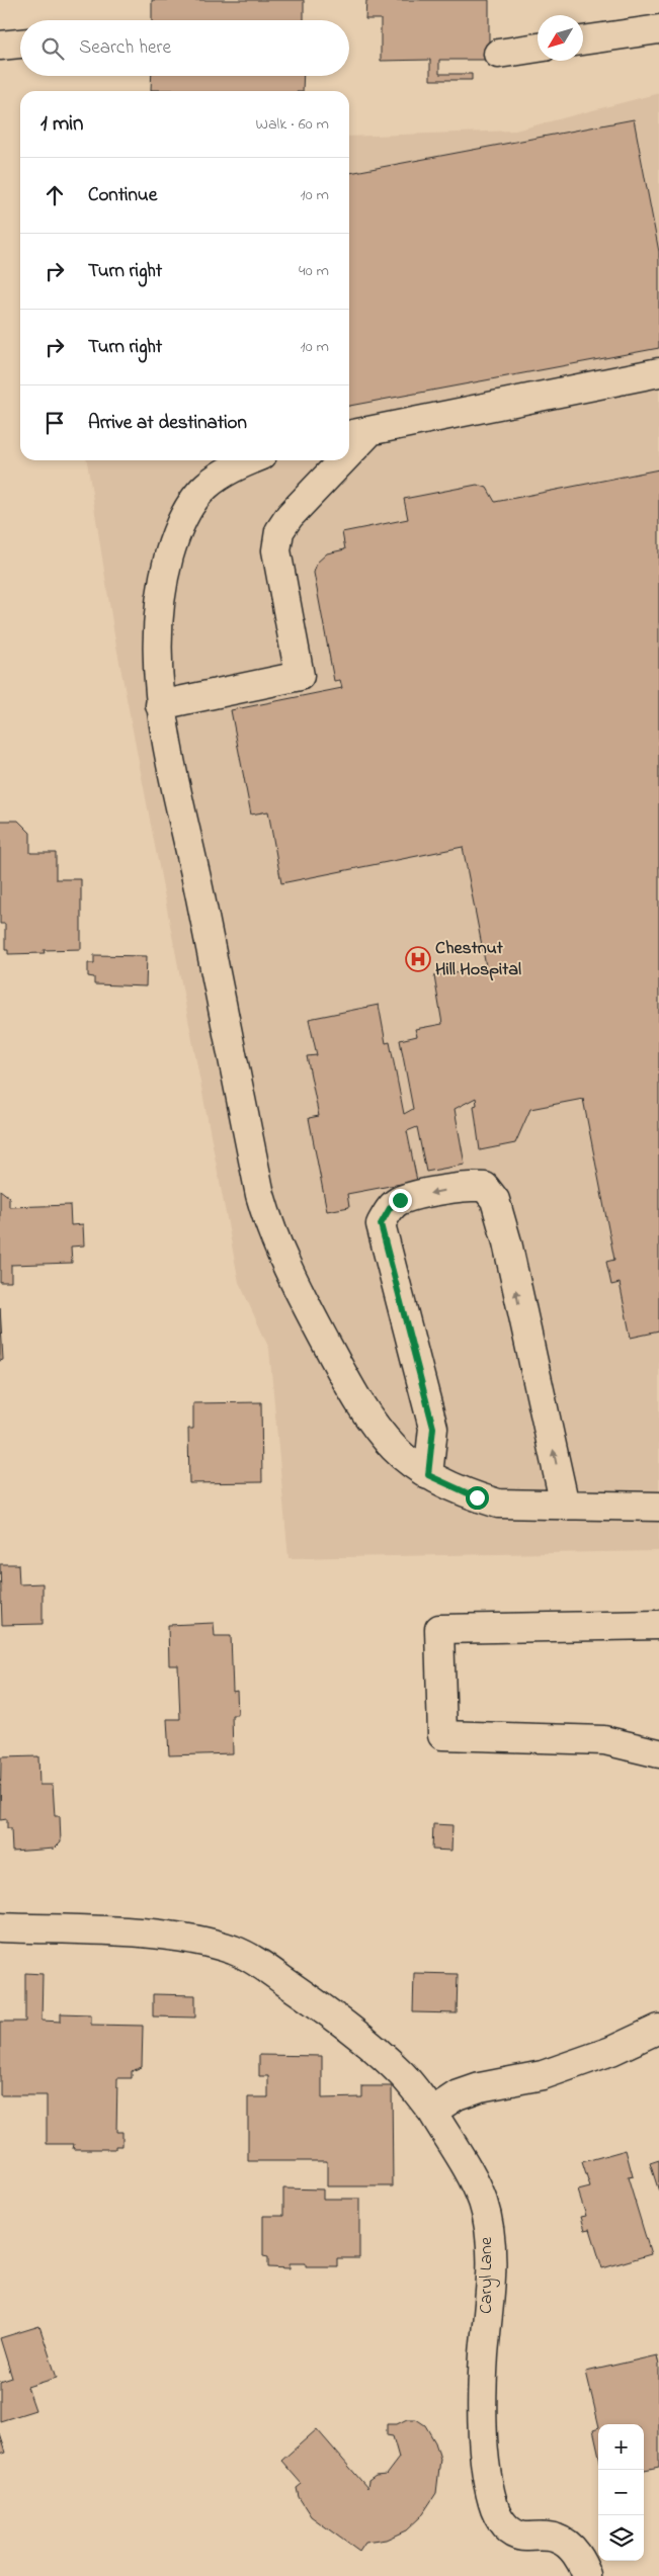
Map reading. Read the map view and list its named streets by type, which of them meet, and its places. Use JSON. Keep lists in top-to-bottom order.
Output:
{
  "streets": {
    "street": ["Caryl Lane"]
  },
  "places": {
    "hospital": ["Chestnut Hill Hospital"]
  },
  "north": "bottom left",
  "page": {
    "search": "Search here",
    "heading": ["1 min", "Walk · 60 m"],
    "list": [
      ["Continue", "10 m"],
      ["Turn right", "40 m"],
      ["Turn right", "10 m"],
      "Arrive at destination"
    ],
    "map_buttons": ["+", "−"]
  }
}
